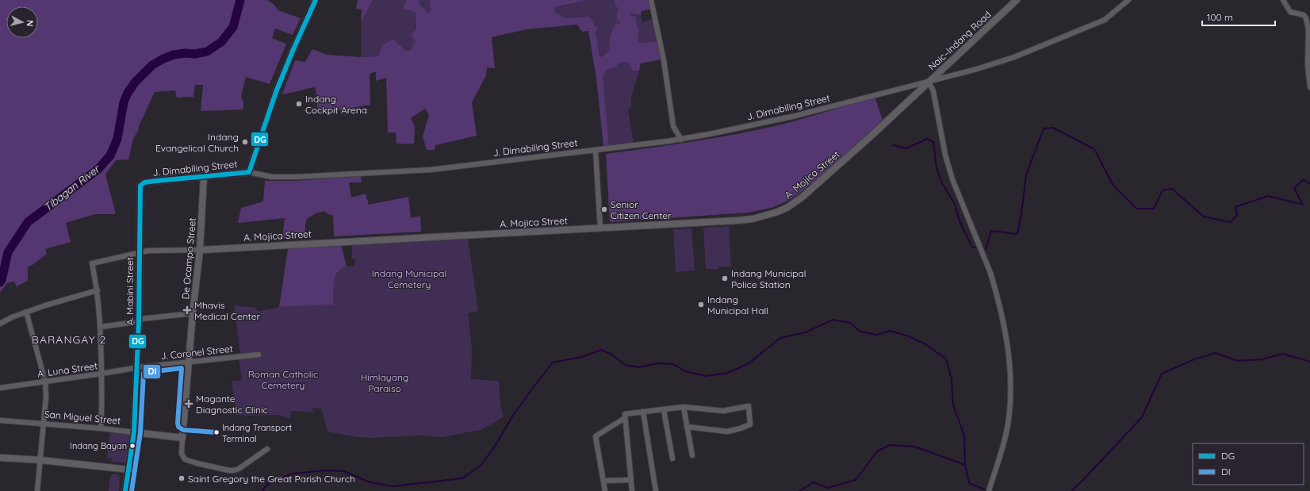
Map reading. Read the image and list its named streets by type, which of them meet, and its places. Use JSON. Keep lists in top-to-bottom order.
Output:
{
  "streets": {
    "main road": [
      "Naic–Indang Road",
      "J. Dimabiling Street",
      "A. Mojica Street",
      "De Ocampo Street",
      "A. Mabini Street",
      "San Miguel Street"
    ],
    "street": ["J. Coronel Street", "A. Luna Street"]
  },
  "crossings": [
    ["Naic–Indang Road", "J. Dimabiling Street"],
    ["Naic–Indang Road", "A. Mojica Street"],
    ["J. Dimabiling Street", "A. Mojica Street"],
    ["J. Dimabiling Street", "De Ocampo Street"],
    ["J. Dimabiling Street", "A. Mabini Street"],
    ["A. Mojica Street", "De Ocampo Street"],
    ["A. Mojica Street", "A. Mabini Street"],
    ["De Ocampo Street", "J. Coronel Street"],
    ["De Ocampo Street", "San Miguel Street"],
    ["A. Mabini Street", "J. Coronel Street"],
    ["A. Mabini Street", "A. Luna Street"],
    ["A. Mabini Street", "San Miguel Street"],
    ["J. Coronel Street", "A. Luna Street"]
  ],
  "districts": ["BARANGAY 2"],
  "water": ["Tibagan River"],
  "parks": ["Indang Municipal Cemetery", "Roman Catholic Cemetery", "Himlayang Paraiso"],
  "places": {
    "other": [
      "Indang Cockpit Arena",
      "Indang Evangelical Church",
      "Senior Citizen Center",
      "Indang Municipal Police Station",
      "Indang Municipal Hall",
      "Indang Transport Terminal",
      "Indang Bayan",
      "Saint Gregory the Great Parish Church"
    ],
    "health": ["Mhavis Medical Center", "Magante Diagnostic Clinic"]
  },
  "lines": ["transit line DG", "transit line DI"],
  "legend": ["DG", "DI"],
  "scale_bar": "100 m",
  "north": "right"
}
